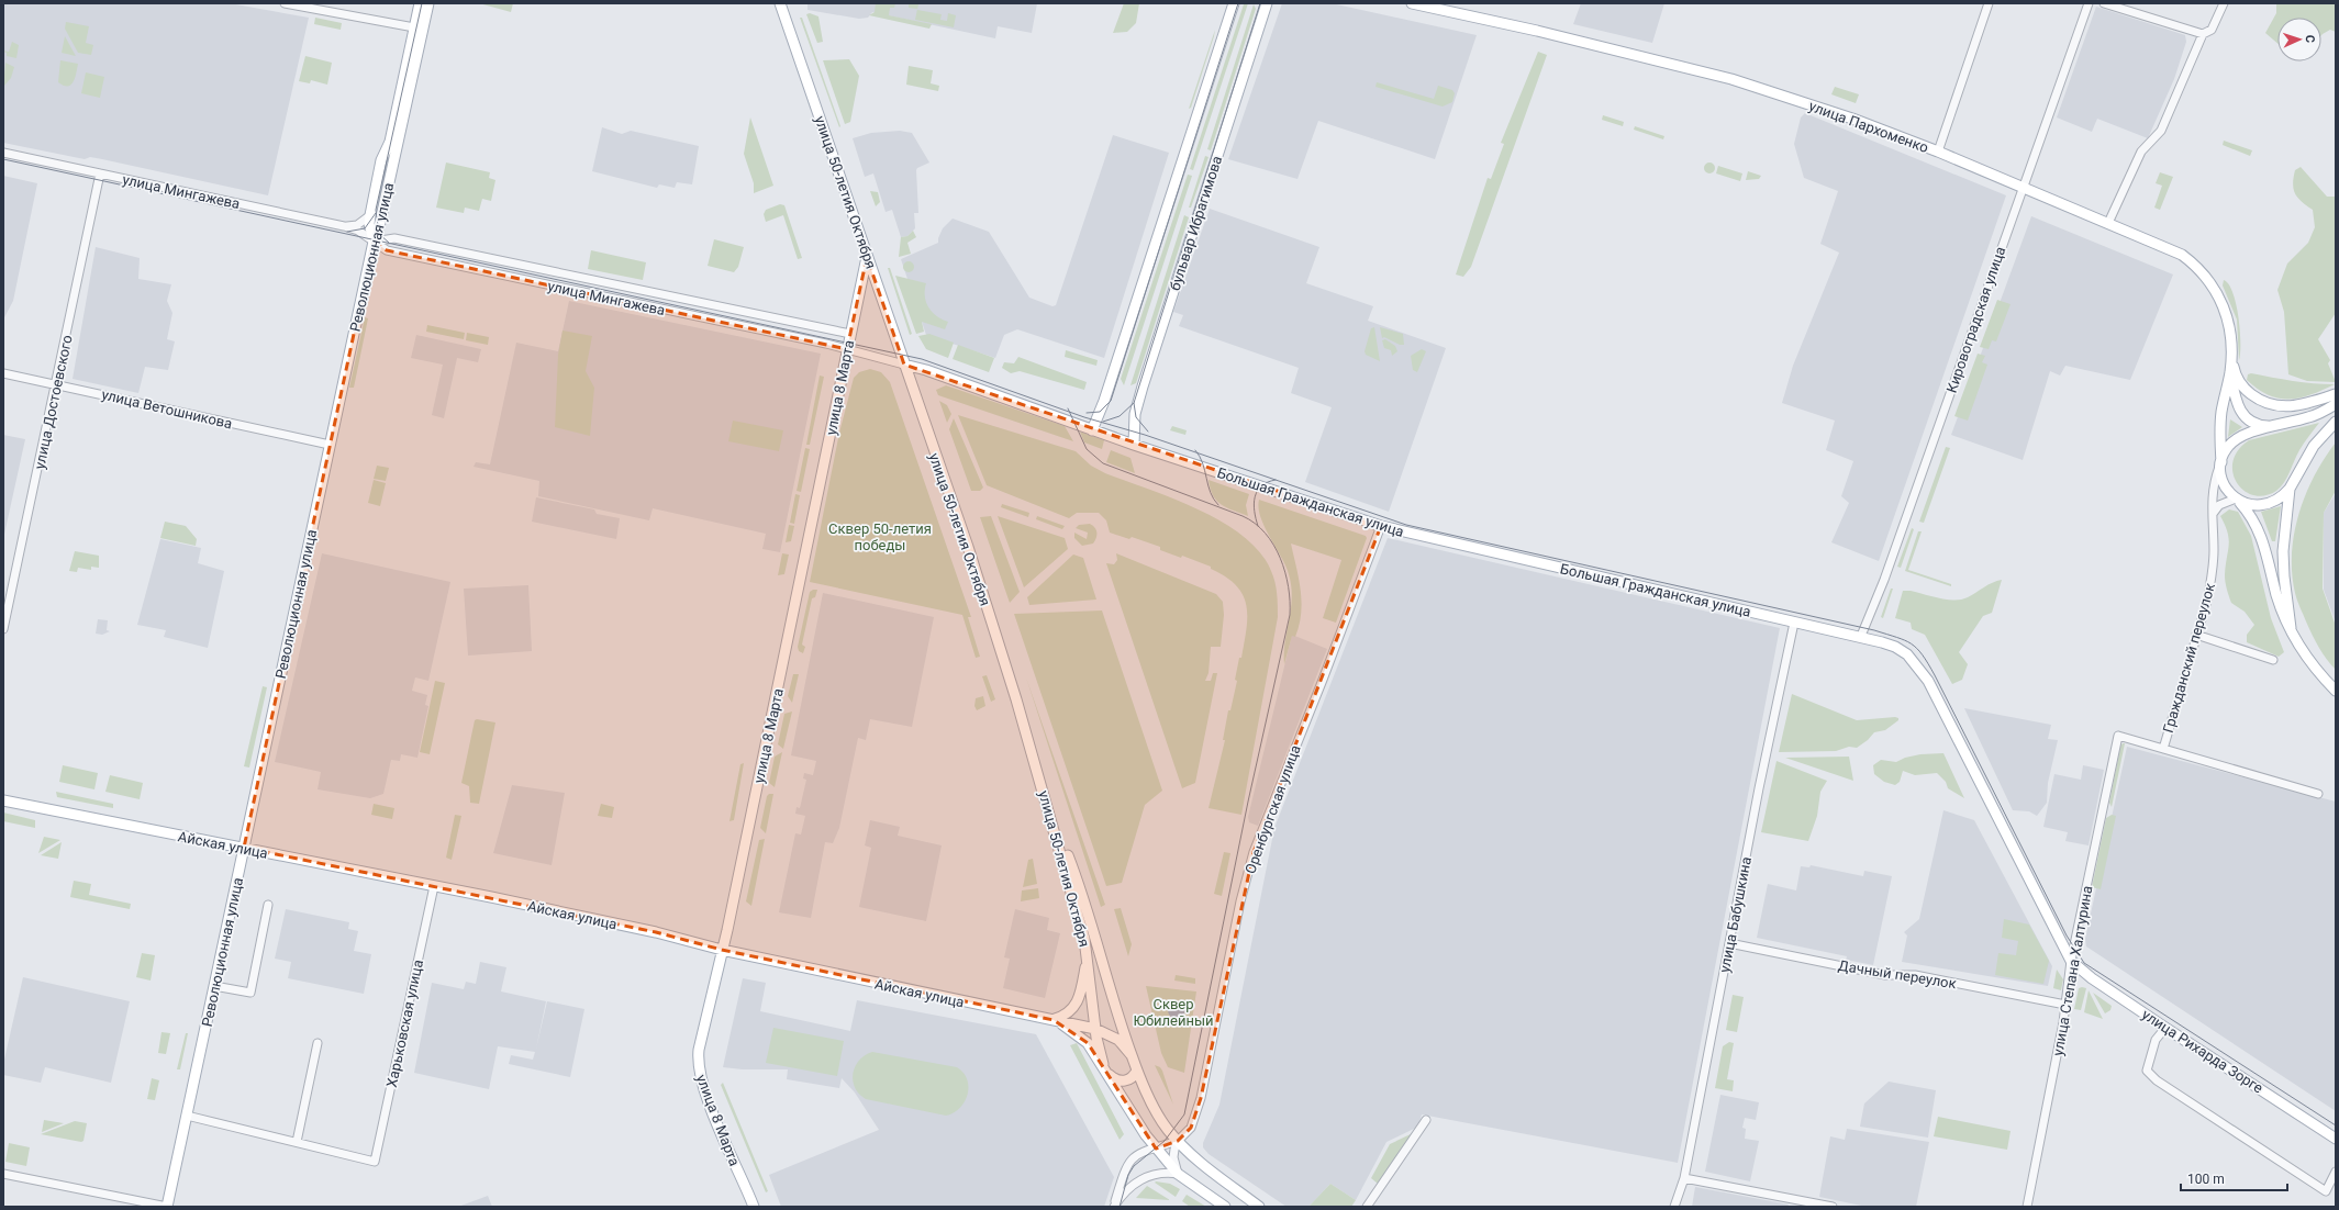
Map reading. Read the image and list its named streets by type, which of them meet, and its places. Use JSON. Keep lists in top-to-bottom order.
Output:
{
  "streets": {
    "main road": [
      "улица Пархоменко",
      "улица 50-летия Октября",
      "бульвар Ибрагимова",
      "Революционная улица",
      "улица 8 Марта",
      "Большая Гражданская улица",
      "Айская улица",
      "улица Рихарда Зорге"
    ],
    "street": [
      "улица Мингажева",
      "Кировоградская улица",
      "улица Достоевского",
      "улица Ветошникова",
      "Гражданский переулок",
      "Оренбургская улица",
      "улица Бабушкина",
      "улица Степана Халтурина",
      "Дачный переулок",
      "Харьковская улица"
    ]
  },
  "crossings": [
    ["улица Пархоменко", "Кировоградская улица"],
    ["улица Пархоменко", "Гражданский переулок"],
    ["улица Мингажева", "Революционная улица"],
    ["улица Мингажева", "улица 8 Марта"],
    ["улица Мингажева", "улица Достоевского"],
    ["улица Мингажева", "Большая Гражданская улица"],
    ["улица 50-летия Октября", "улица 8 Марта"],
    ["улица 50-летия Октября", "Большая Гражданская улица"],
    ["улица 50-летия Октября", "Айская улица"],
    ["бульвар Ибрагимова", "Большая Гражданская улица"],
    ["Революционная улица", "улица Ветошникова"],
    ["Революционная улица", "Айская улица"],
    ["Кировоградская улица", "Большая Гражданская улица"],
    ["улица 8 Марта", "Большая Гражданская улица"],
    ["улица 8 Марта", "Айская улица"],
    ["улица Достоевского", "улица Ветошникова"],
    ["Большая Гражданская улица", "Оренбургская улица"],
    ["Большая Гражданская улица", "улица Бабушкина"],
    ["Большая Гражданская улица", "улица Степана Халтурина"],
    ["Большая Гражданская улица", "улица Рихарда Зорге"],
    ["Гражданский переулок", "улица Степана Халтурина"],
    ["Айская улица", "Харьковская улица"],
    ["улица Бабушкина", "Дачный переулок"],
    ["улица Степана Халтурина", "Дачный переулок"],
    ["улица Степана Халтурина", "улица Рихарда Зорге"]
  ],
  "parks": ["Сквер 50-летия победы", "Сквер Юбилейный"],
  "scale_bar": "100 m",
  "north": "right"
}
